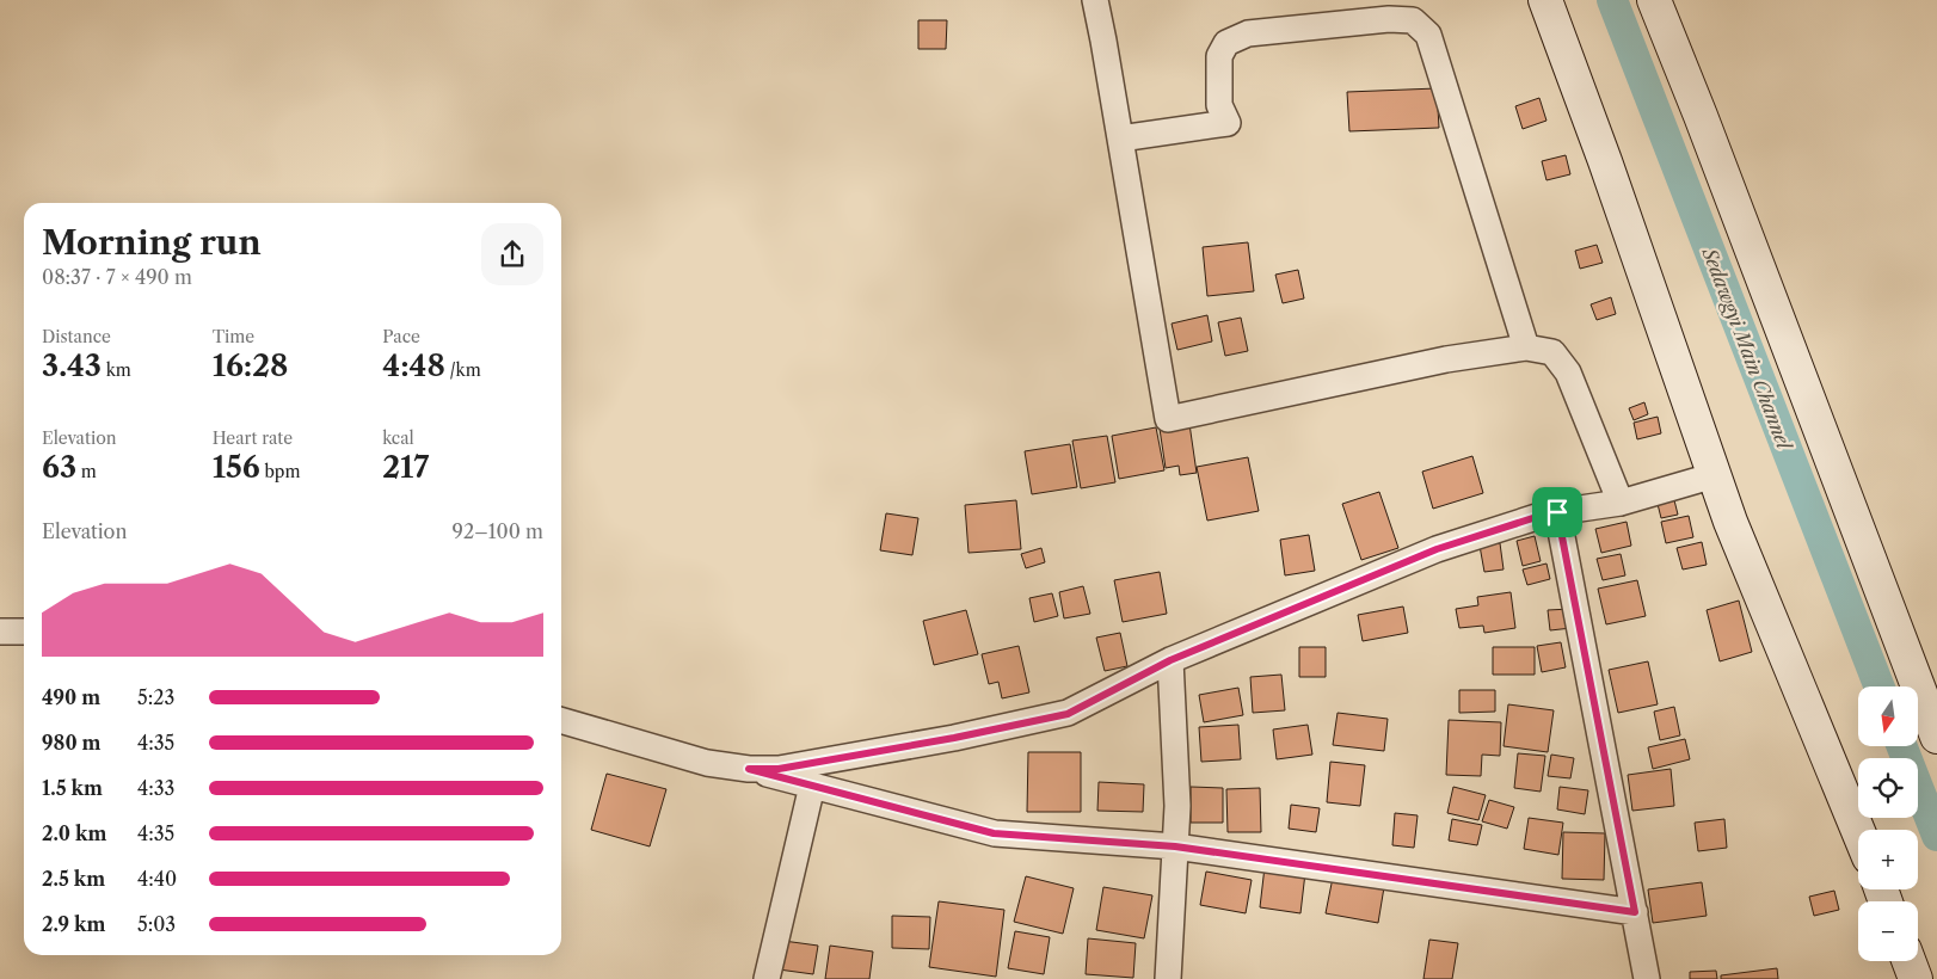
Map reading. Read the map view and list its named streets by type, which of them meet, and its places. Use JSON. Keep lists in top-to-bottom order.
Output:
{
  "water": ["Sedawgyi Main Channel"],
  "north": "bottom",
  "page": {
    "heading": ["Morning run", "08:37 · 7 × 490 m"],
    "stats": [
      ["Distance", "3.43 km"],
      ["Time", "16:28"],
      ["Pace", "4:48 /km"],
      ["Elevation", "63 m"],
      ["Heart rate", "156 bpm"],
      ["kcal", "217"]
    ],
    "chart": ["Elevation", "92–100 m"],
    "list": [
      {
        "name": "490 m",
        "note": "5:23"
      },
      {
        "name": "980 m",
        "note": "4:35"
      },
      {
        "name": "1.5 km",
        "note": "4:33"
      },
      {
        "name": "2.0 km",
        "note": "4:35"
      },
      {
        "name": "2.5 km",
        "note": "4:40"
      },
      {
        "name": "2.9 km",
        "note": "5:03"
      }
    ],
    "map_buttons": ["+", "−"]
  }
}
